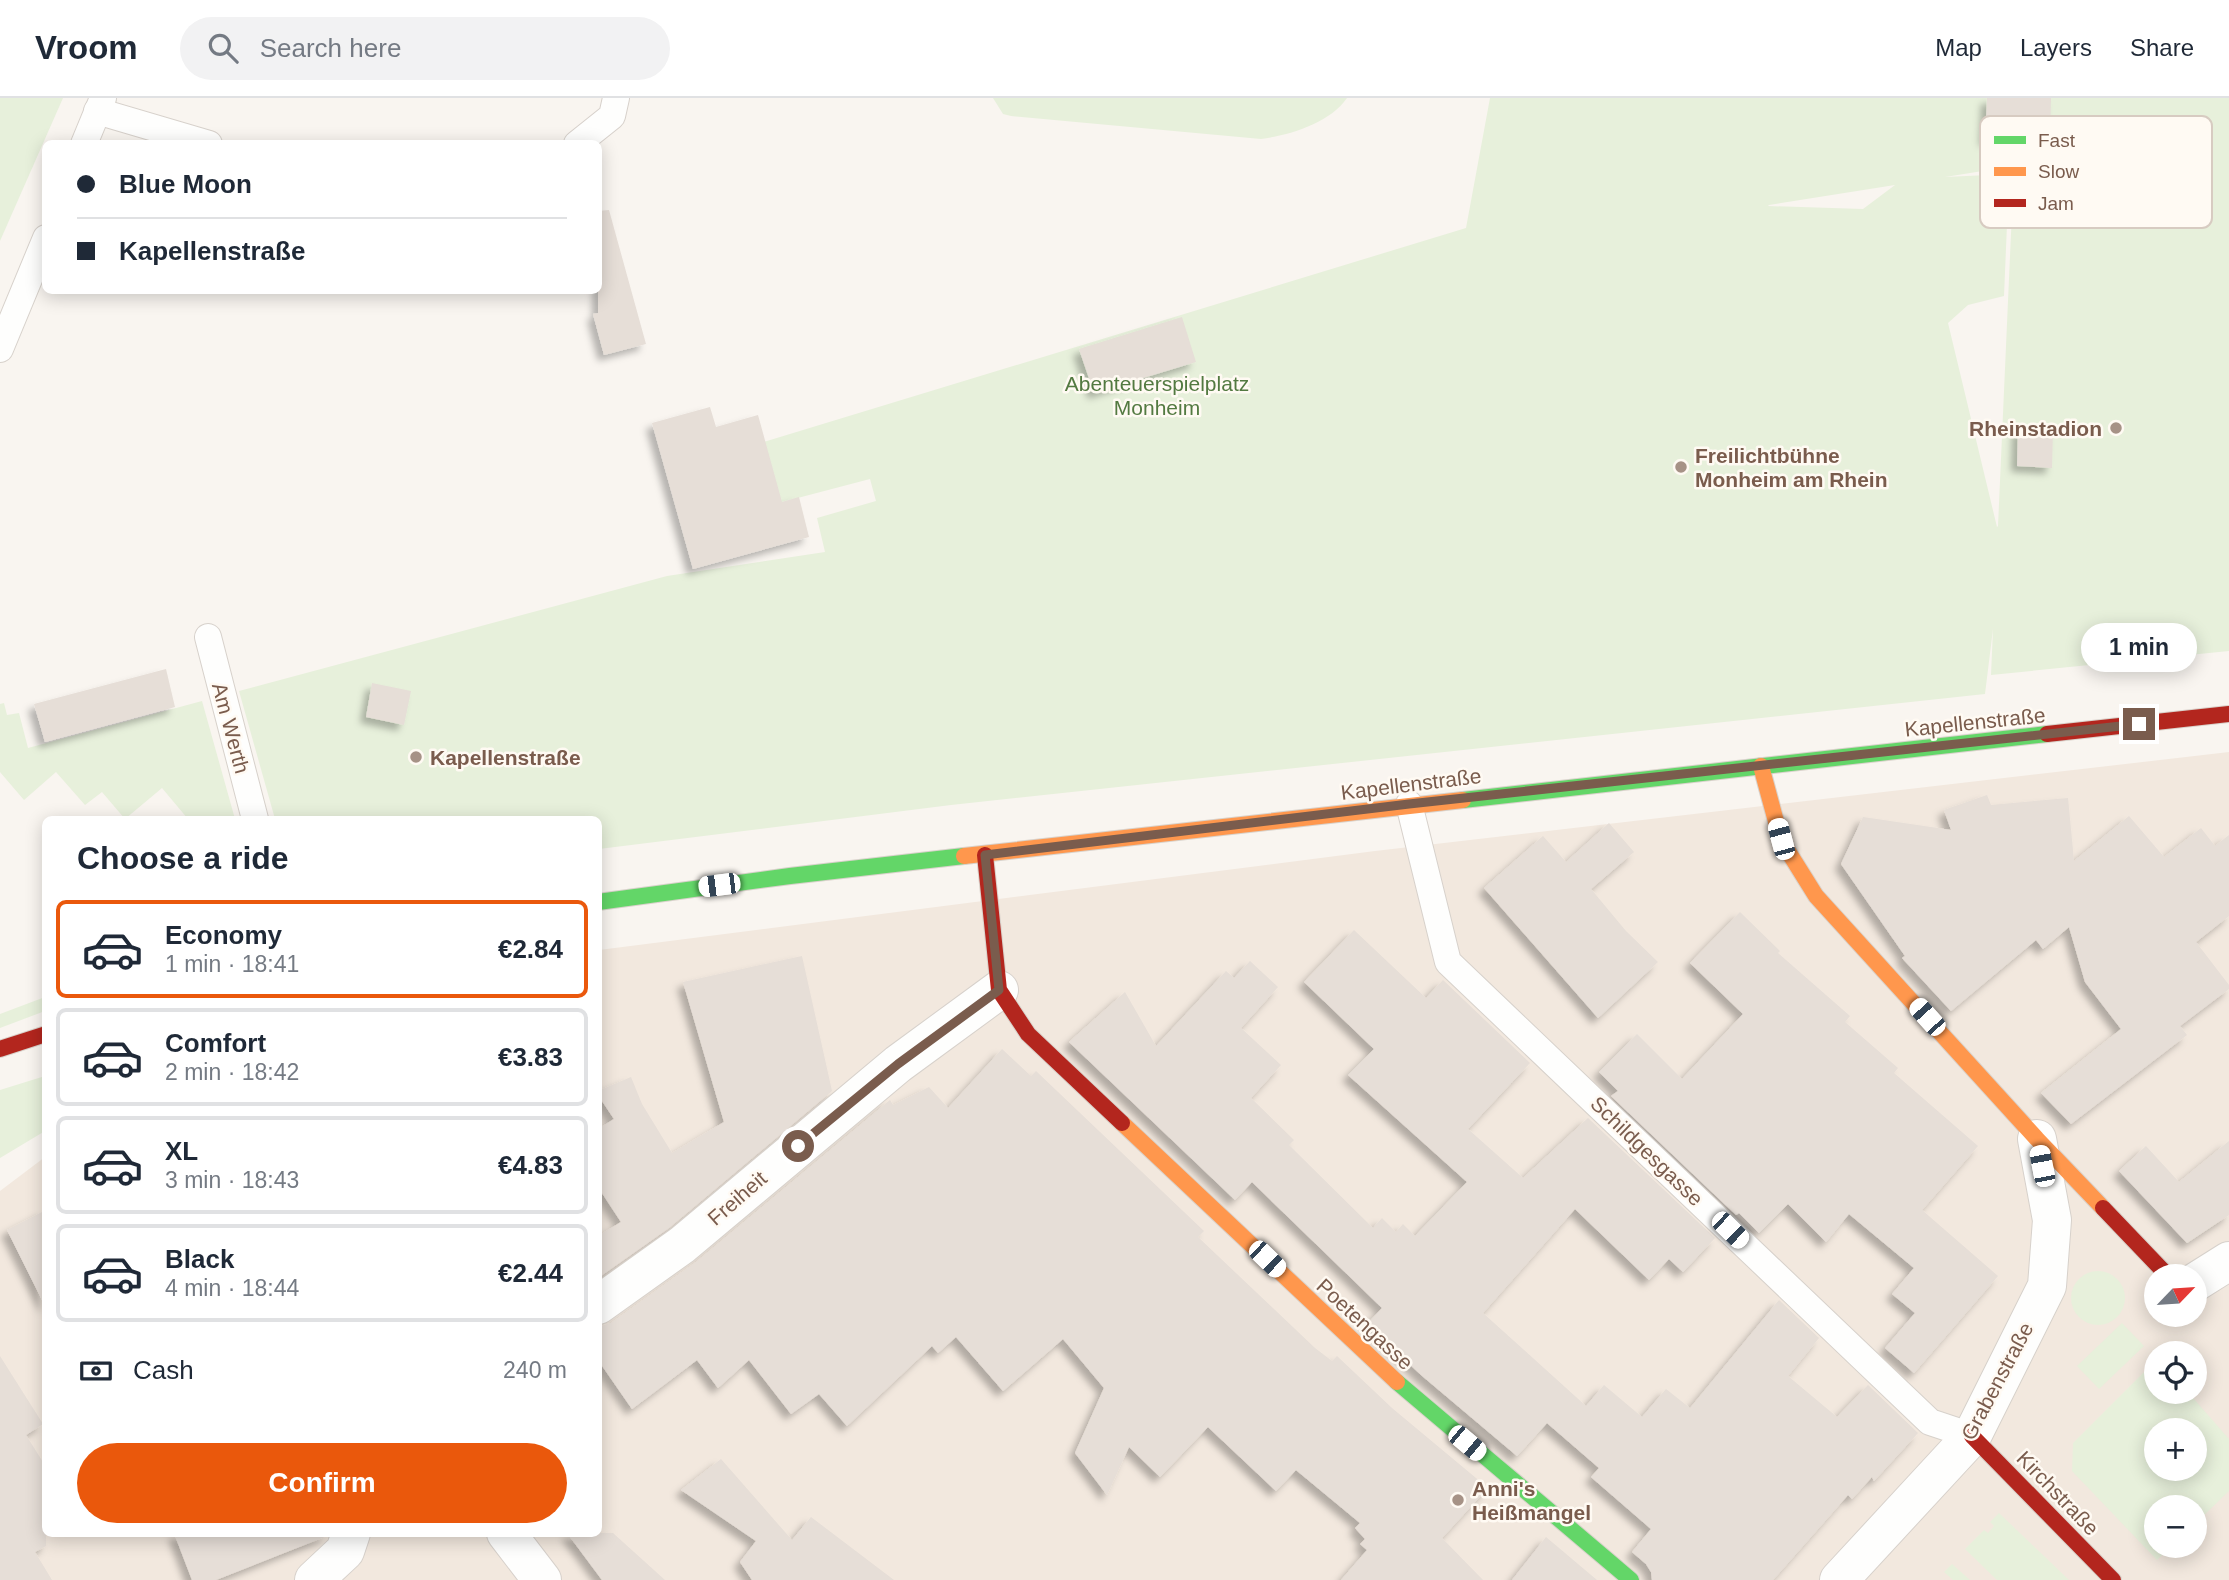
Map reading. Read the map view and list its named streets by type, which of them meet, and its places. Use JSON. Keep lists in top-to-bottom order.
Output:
{
  "streets": {
    "street": [
      "Kapellenstraße",
      "Freiheit",
      "Poetengasse",
      "Grabenstraße",
      "Kirchstraße"
    ],
    "lane": ["Am Werth", "Schildgesgasse"]
  },
  "crossings": [
    ["Kapellenstraße", "Schildgesgasse"],
    ["Schildgesgasse", "Grabenstraße"],
    ["Schildgesgasse", "Kirchstraße"],
    ["Freiheit", "Poetengasse"],
    ["Grabenstraße", "Kirchstraße"]
  ],
  "parks": ["Abenteuerspielplatz Monheim"],
  "places": [
    "Rheinstadion",
    "Freilichtbühne Monheim am Rhein",
    "Kapellenstraße",
    "Anni's Heißmangel"
  ],
  "legend": ["Fast", "Slow", "Jam"],
  "north": "top right",
  "page": {
    "header": "Vroom",
    "search": "Search here",
    "nav": ["Map", "Layers", "Share"],
    "banner": ["Blue Moon", "Kapellenstraße"],
    "bubble": "1 min",
    "heading": "Choose a ride",
    "list": [
      {
        "name": "Economy",
        "note": "1 min · 18:41",
        "value": "€2.84"
      },
      {
        "name": "Comfort",
        "note": "2 min · 18:42",
        "value": "€3.83"
      },
      {
        "name": "XL",
        "note": "3 min · 18:43",
        "value": "€4.83"
      },
      {
        "name": "Black",
        "note": "4 min · 18:44",
        "value": "€2.44"
      }
    ],
    "map_buttons": ["+", "−"],
    "pay": ["Cash", "240 m"],
    "buttons": "Confirm"
  }
}
